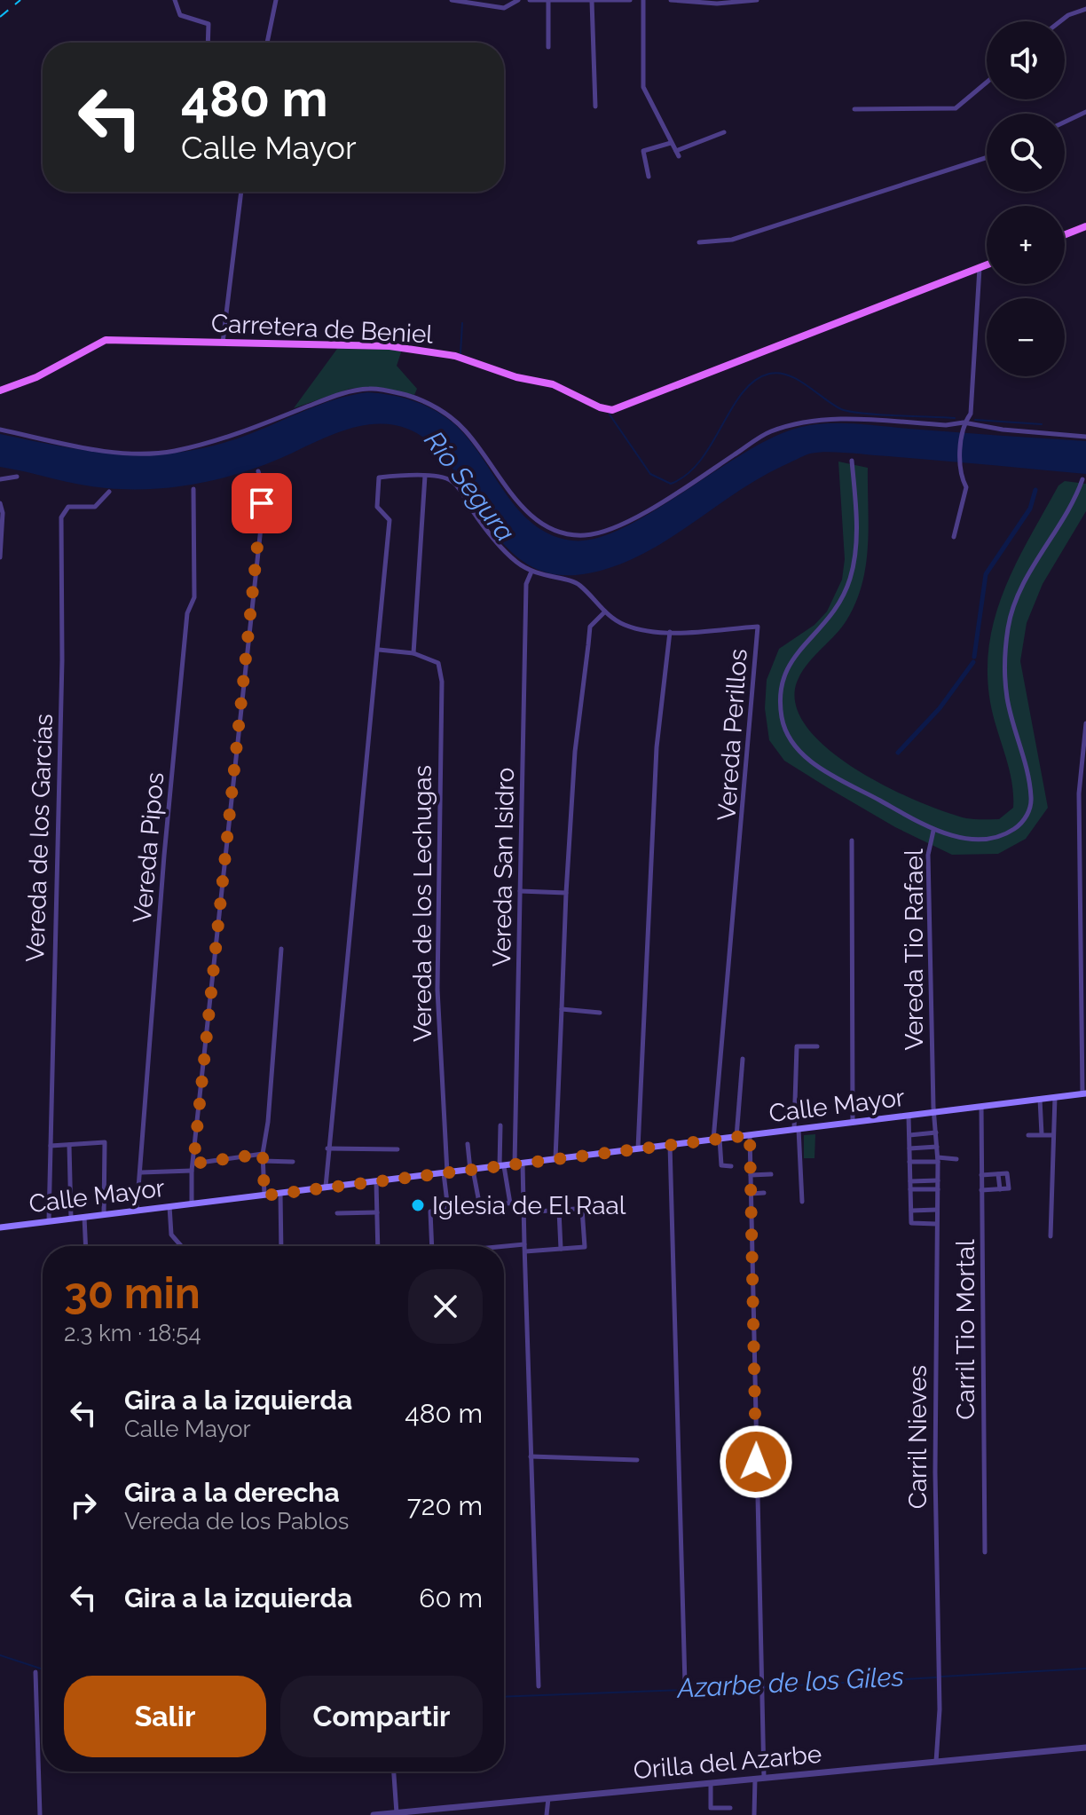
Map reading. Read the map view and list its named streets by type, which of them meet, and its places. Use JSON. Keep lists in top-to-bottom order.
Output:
{
  "streets": {
    "main road": ["Carretera de Beniel", "Calle Mayor"],
    "street": [
      "Vereda Perillos",
      "Vereda de los Garcías",
      "Vereda Pipos",
      "Vereda San Isidro",
      "Vereda de los Lechugas",
      "Vereda Tio Rafael",
      "Carril Tio Mortal",
      "Carril Nieves",
      "Orilla del Azarbe"
    ]
  },
  "crossings": [
    ["Vereda Perillos", "Vereda San Isidro"],
    ["Vereda Perillos", "Calle Mayor"],
    ["Vereda de los Garcías", "Calle Mayor"],
    ["Vereda Pipos", "Calle Mayor"],
    ["Vereda San Isidro", "Calle Mayor"],
    ["Vereda de los Lechugas", "Calle Mayor"],
    ["Vereda Tio Rafael", "Calle Mayor"],
    ["Vereda Tio Rafael", "Carril Nieves"],
    ["Calle Mayor", "Carril Tio Mortal"],
    ["Calle Mayor", "Carril Nieves"],
    ["Carril Nieves", "Orilla del Azarbe"]
  ],
  "water": ["Río Segura", "Azarbe de los Giles"],
  "places": ["Iglesia de El Raal"],
  "page": {
    "map_buttons": ["+", "−"],
    "turn": ["480 m", "Calle Mayor"],
    "heading": ["30 min", "2.3 km · 18:54"],
    "list": [
      {
        "name": "Gira a la izquierda",
        "note": "Calle Mayor",
        "value": "480 m"
      },
      {
        "name": "Gira a la derecha",
        "note": "Vereda de los Pablos",
        "value": "720 m"
      },
      {
        "name": "Gira a la izquierda",
        "value": "60 m"
      }
    ],
    "buttons": ["Salir", "Compartir"]
  }
}
